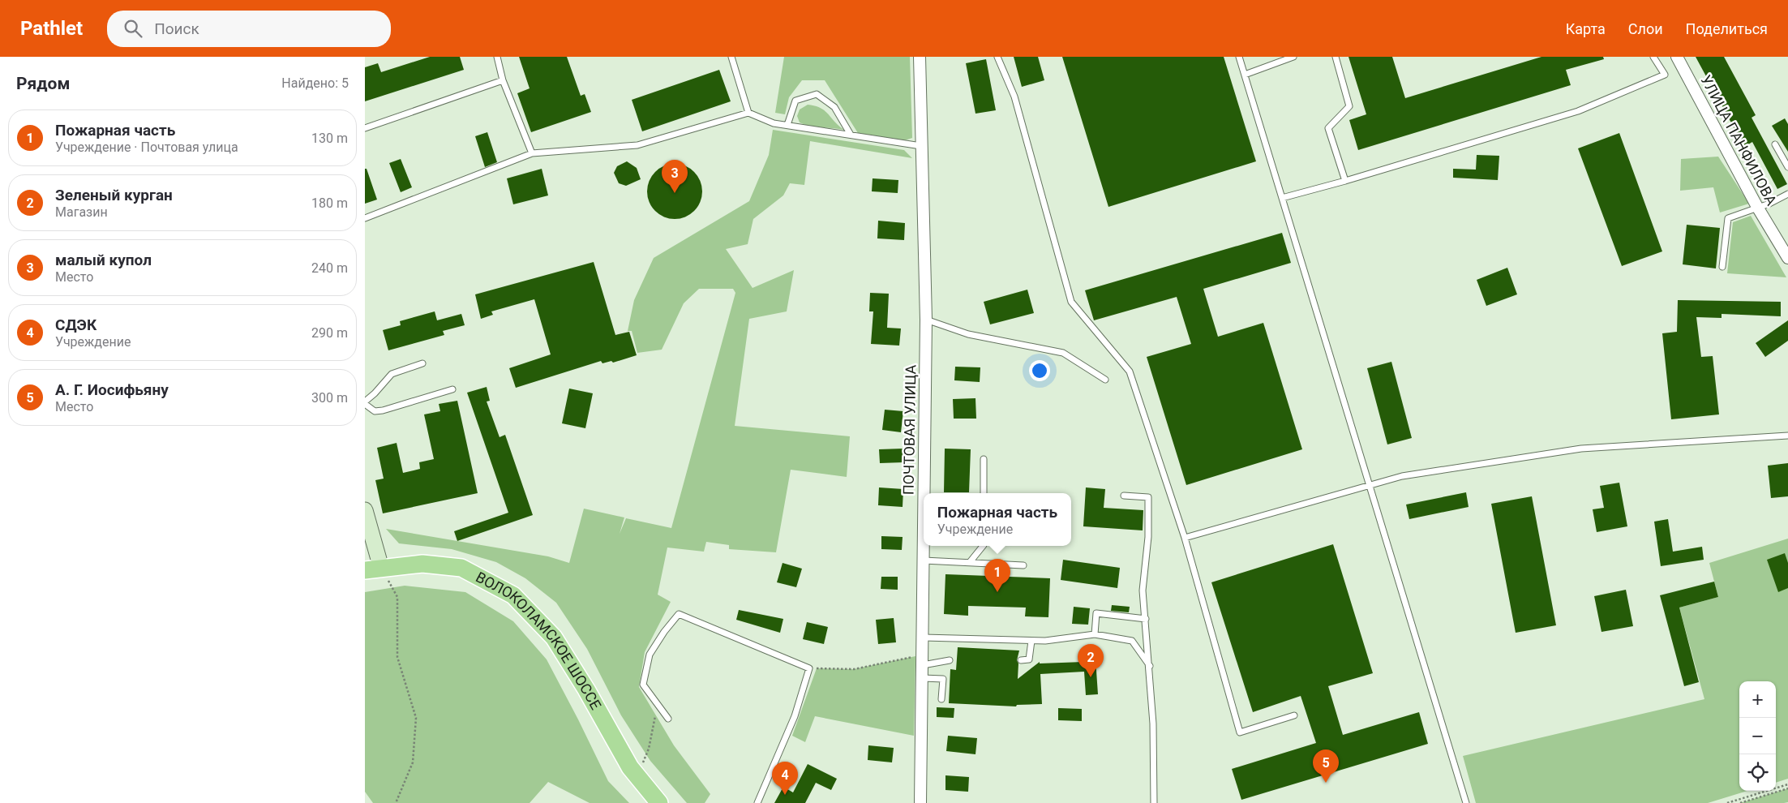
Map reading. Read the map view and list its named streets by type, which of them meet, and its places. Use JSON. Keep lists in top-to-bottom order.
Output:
{
  "streets": {
    "main road": ["ВОЛОКОЛАМСКОЕ ШОССЕ"],
    "street": ["УЛИЦА ПАНФИЛОВА", "ПОЧТОВАЯ УЛИЦА"]
  },
  "page": {
    "header": "Pathlet",
    "search": "Поиск",
    "nav": ["Карта", "Слои", "Поделиться"],
    "heading": ["Рядом", "Найдено: 5"],
    "list": [
      {
        "mark": "1",
        "name": "Пожарная часть",
        "note": "Учреждение · Почтовая улица",
        "value": "130 m"
      },
      {
        "mark": "2",
        "name": "Зеленый курган",
        "note": "Магазин",
        "value": "180 m"
      },
      {
        "mark": "3",
        "name": "малый купол",
        "note": "Место",
        "value": "240 m"
      },
      {
        "mark": "4",
        "name": "СДЭК",
        "note": "Учреждение",
        "value": "290 m"
      },
      {
        "mark": "5",
        "name": "А. Г. Иосифьяну",
        "note": "Место",
        "value": "300 m"
      }
    ],
    "pins": [
      "3",
      "1",
      "2",
      "5",
      "4"
    ],
    "popup": ["Пожарная часть", "Учреждение"],
    "map_buttons": ["+", "−"]
  }
}
